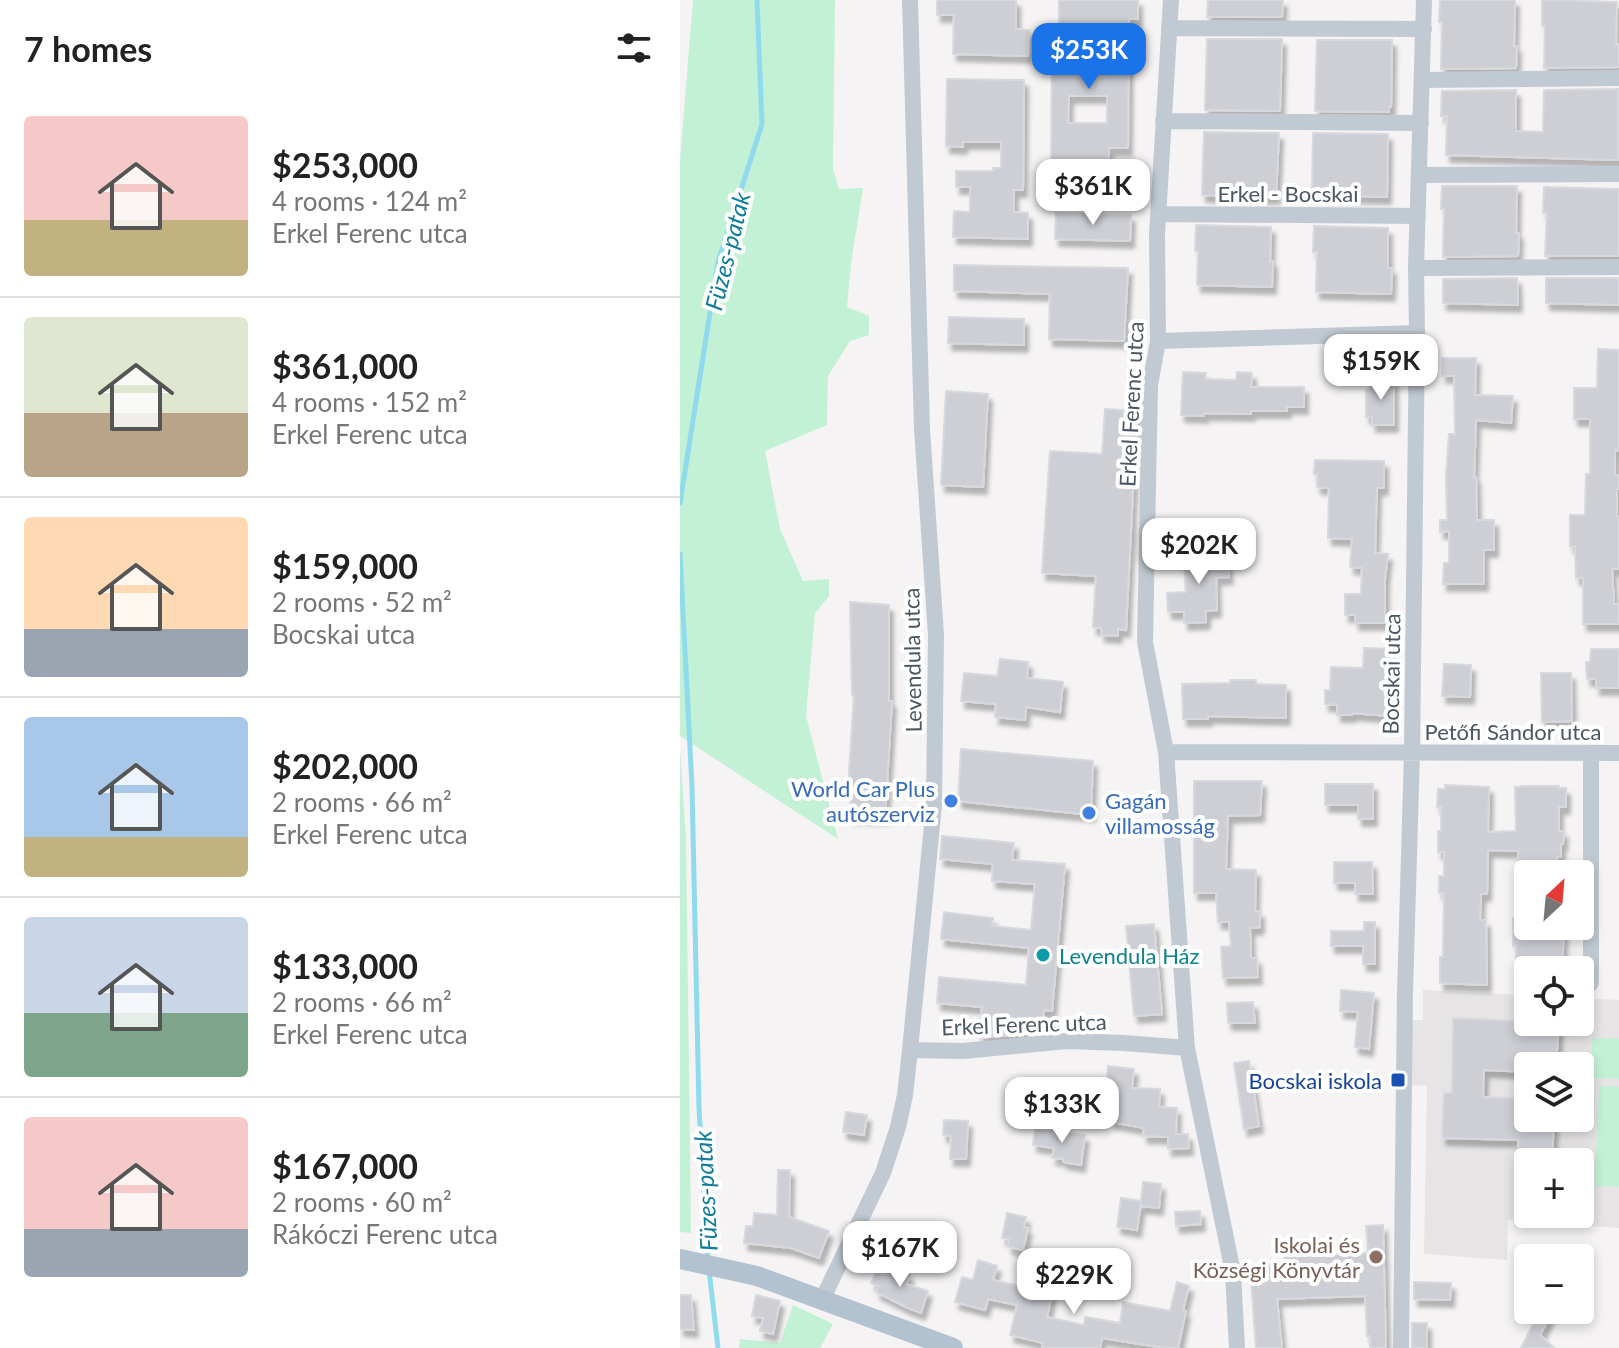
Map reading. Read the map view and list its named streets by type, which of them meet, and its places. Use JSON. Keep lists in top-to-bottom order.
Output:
{
  "streets": {
    "street": [
      "Erkel - Bocskai",
      "Erkel Ferenc utca",
      "Levendula utca",
      "Bocskai utca",
      "Petőfi Sándor utca"
    ]
  },
  "crossings": [
    ["Erkel - Bocskai", "Erkel Ferenc utca"],
    ["Erkel - Bocskai", "Bocskai utca"],
    ["Erkel Ferenc utca", "Levendula utca"],
    ["Erkel Ferenc utca", "Petőfi Sándor utca"],
    ["Bocskai utca", "Petőfi Sándor utca"]
  ],
  "water": ["Füzes-patak"],
  "places": {
    "other": [
      "World Car Plus autószerviz",
      "Gagán villamosság",
      "Levendula Ház",
      "Iskolai és Községi Könyvtár"
    ],
    "transit": ["Bocskai iskola"]
  },
  "north": "top right",
  "page": {
    "heading": "7 homes",
    "price": [
      "$253K",
      "$361K",
      "$159K",
      "$202K",
      "$133K",
      "$167K",
      "$229K"
    ],
    "list": [
      {
        "name": "$253,000",
        "note": "4 rooms · 124 m² · Erkel Ferenc utca"
      },
      {
        "name": "$361,000",
        "note": "4 rooms · 152 m² · Erkel Ferenc utca"
      },
      {
        "name": "$159,000",
        "note": "2 rooms · 52 m² · Bocskai utca"
      },
      {
        "name": "$202,000",
        "note": "2 rooms · 66 m² · Erkel Ferenc utca"
      },
      {
        "name": "$133,000",
        "note": "2 rooms · 66 m² · Erkel Ferenc utca"
      },
      {
        "name": "$167,000",
        "note": "2 rooms · 60 m² · Rákóczi Ferenc utca"
      }
    ],
    "map_buttons": ["+", "−"]
  }
}
